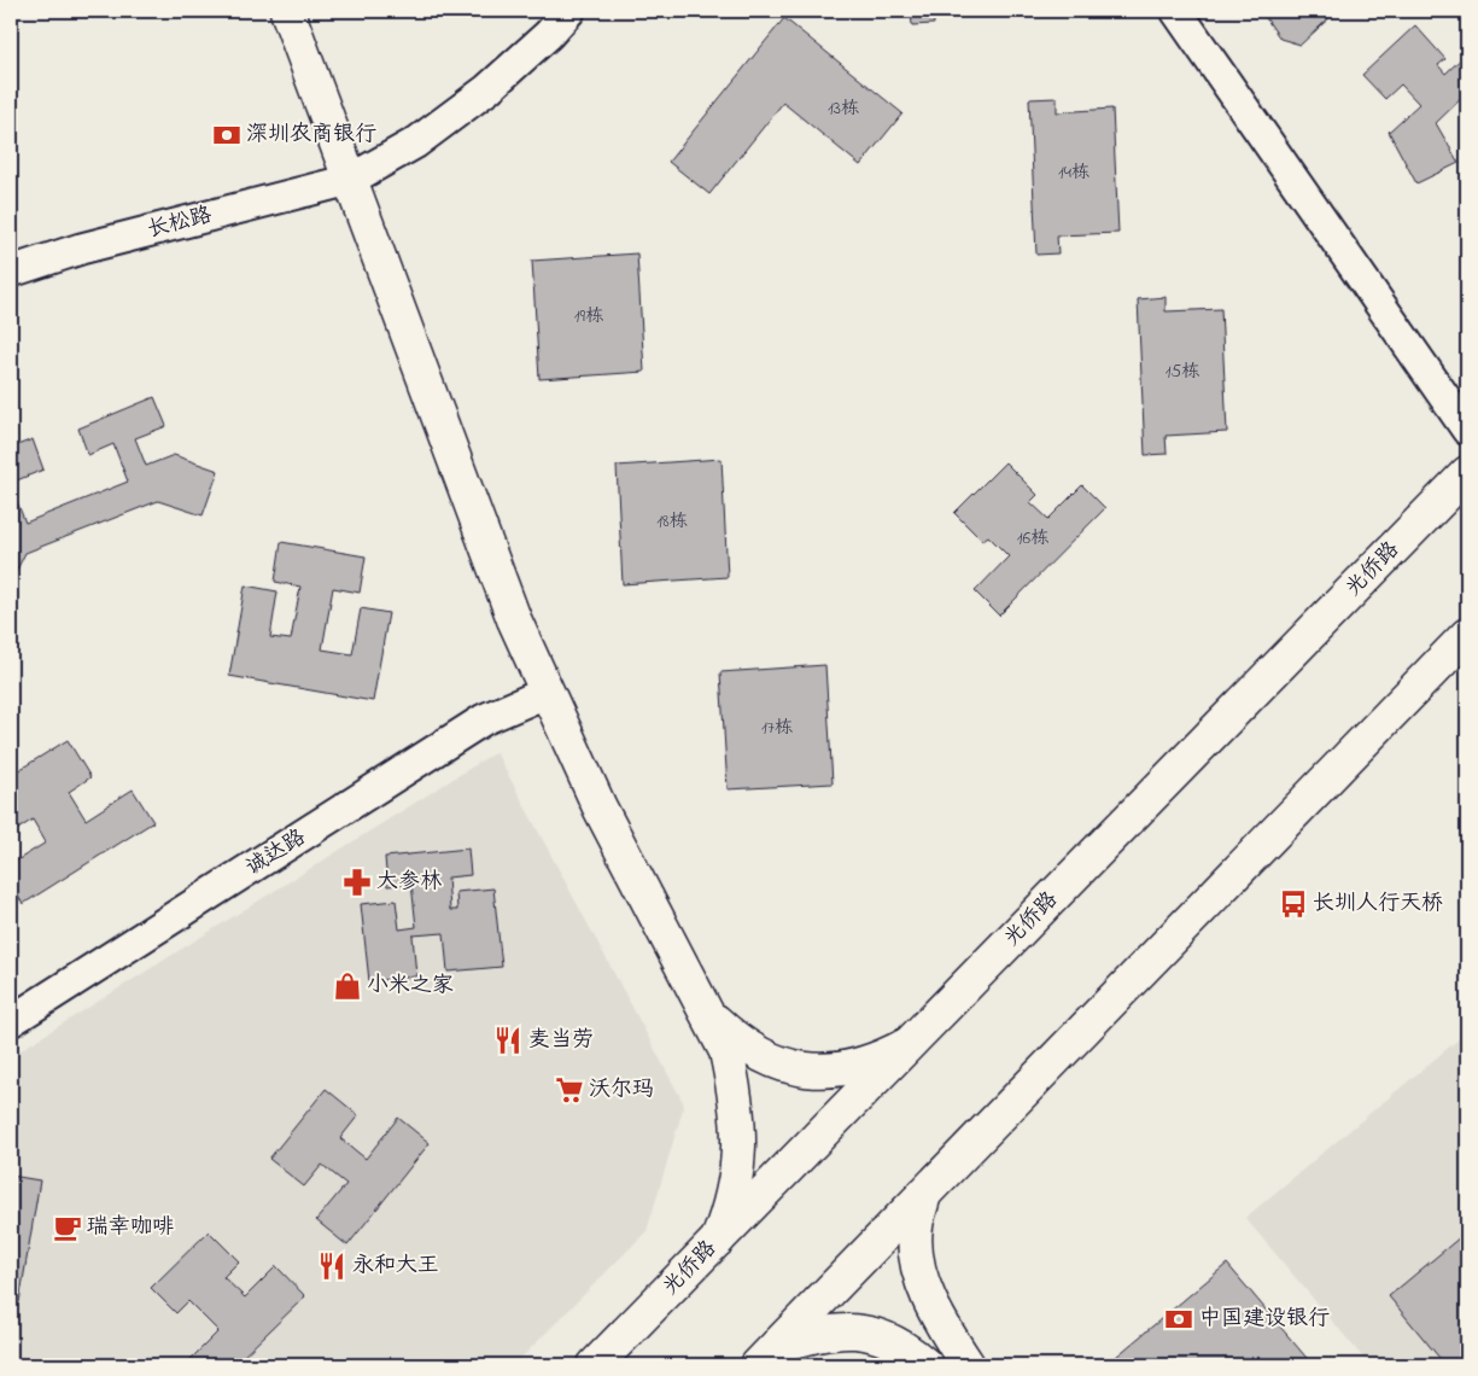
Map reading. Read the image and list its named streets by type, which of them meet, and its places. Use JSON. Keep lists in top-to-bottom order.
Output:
{
  "streets": {
    "main road": ["光侨路"],
    "street": ["长松路", "诚达路"]
  },
  "places": {
    "bank": ["深圳农商银行", "中国建设银行"],
    "pharmacy": ["大参林"],
    "bus stop": ["长圳人行天桥"],
    "shop": ["小米之家"],
    "restaurant": ["麦当劳", "永和大王"],
    "supermarket": ["沃尔玛"],
    "cafe": ["瑞幸咖啡"]
  },
  "house_numbers": [
    "13栋",
    "14栋",
    "19栋",
    "15栋",
    "18栋",
    "16栋",
    "17栋"
  ]
}
